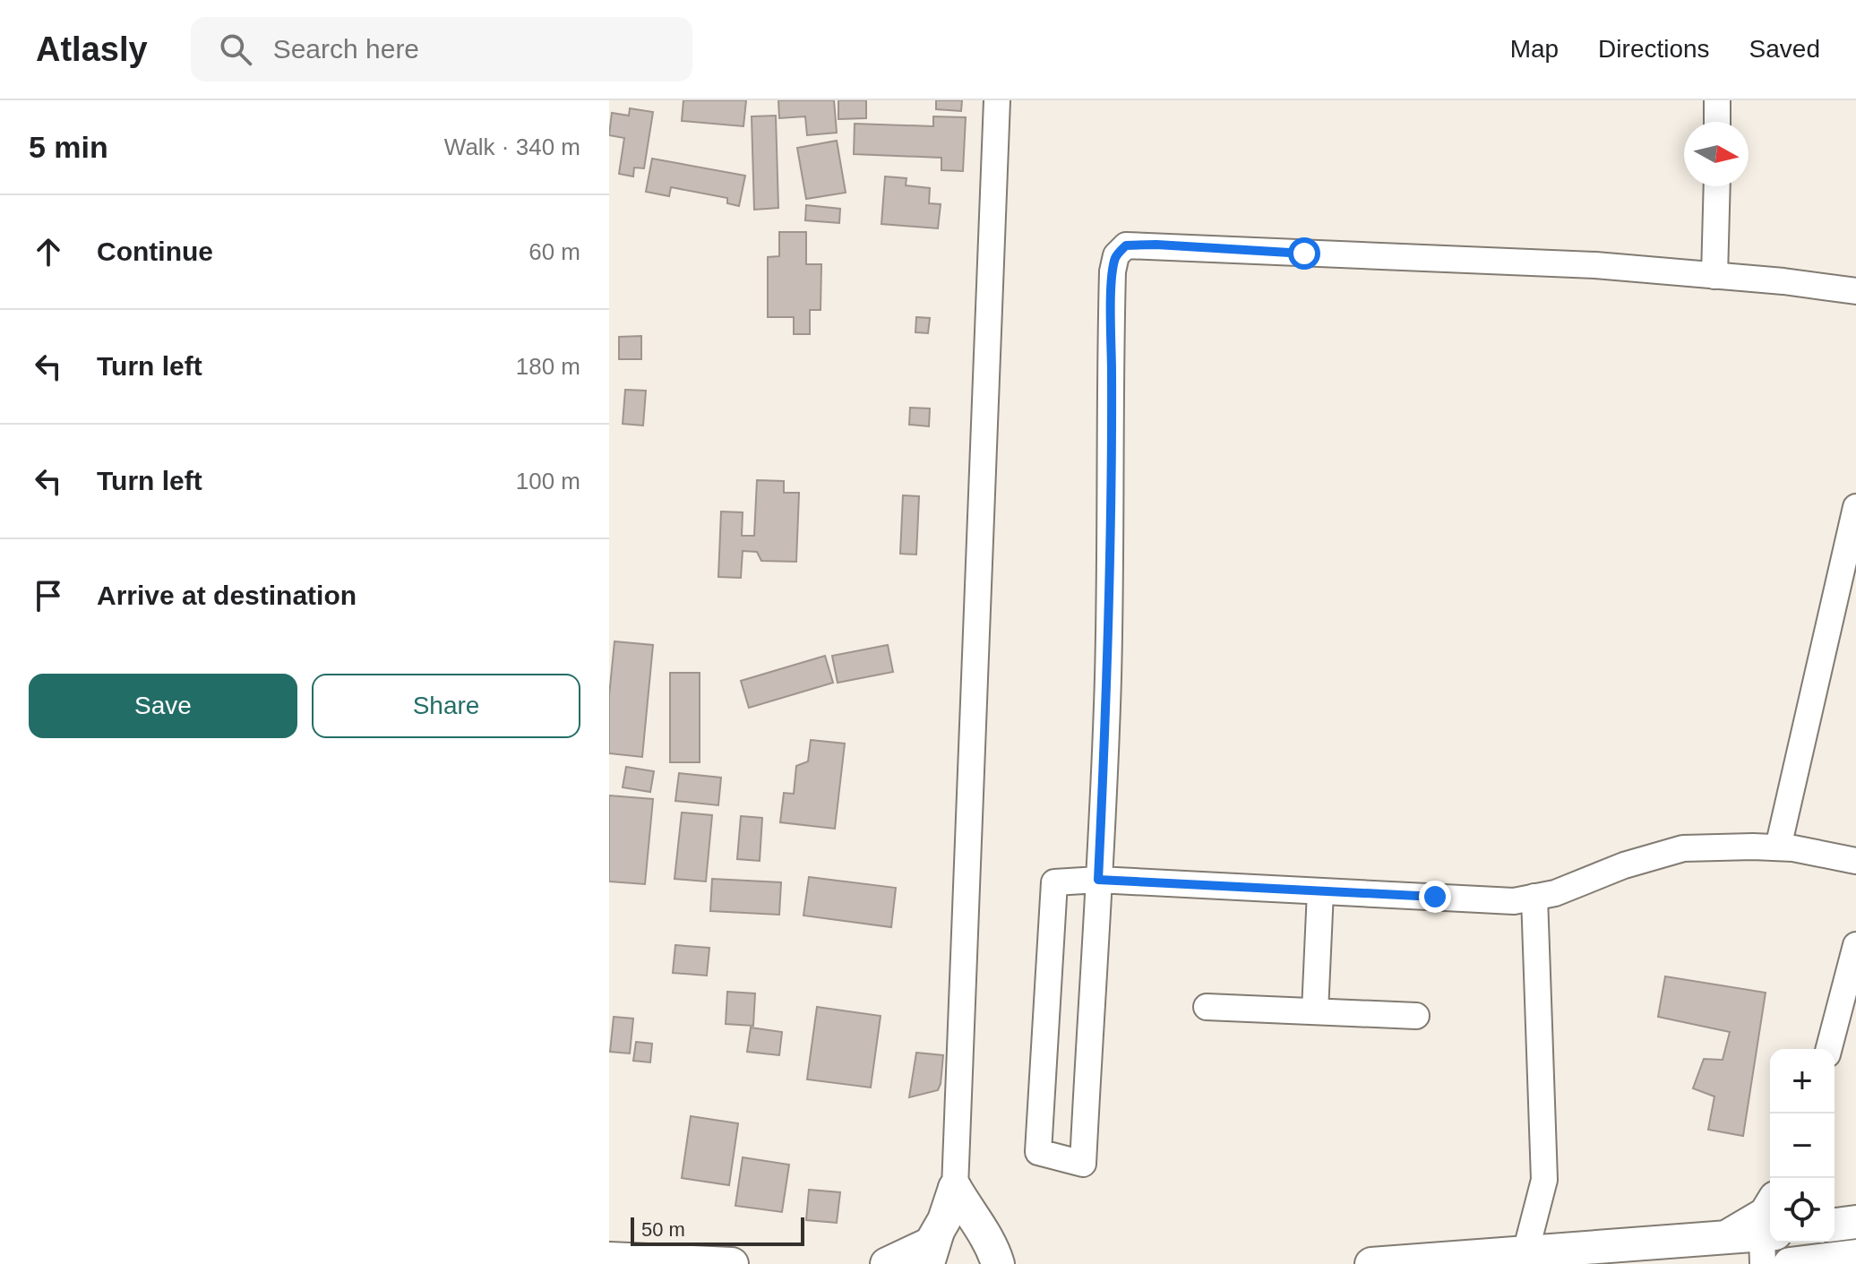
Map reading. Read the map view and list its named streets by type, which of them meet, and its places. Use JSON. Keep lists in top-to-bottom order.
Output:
{
  "scale_bar": "50 m",
  "north": "right",
  "page": {
    "header": "Atlasly",
    "search": "Search here",
    "nav": ["Map", "Directions", "Saved"],
    "heading": ["5 min", "Walk · 340 m"],
    "list": [
      ["Continue", "60 m"],
      ["Turn left", "180 m"],
      ["Turn left", "100 m"],
      "Arrive at destination"
    ],
    "buttons": ["Save", "Share"],
    "map_buttons": ["+", "−"],
    "scale": "50 m"
  }
}
